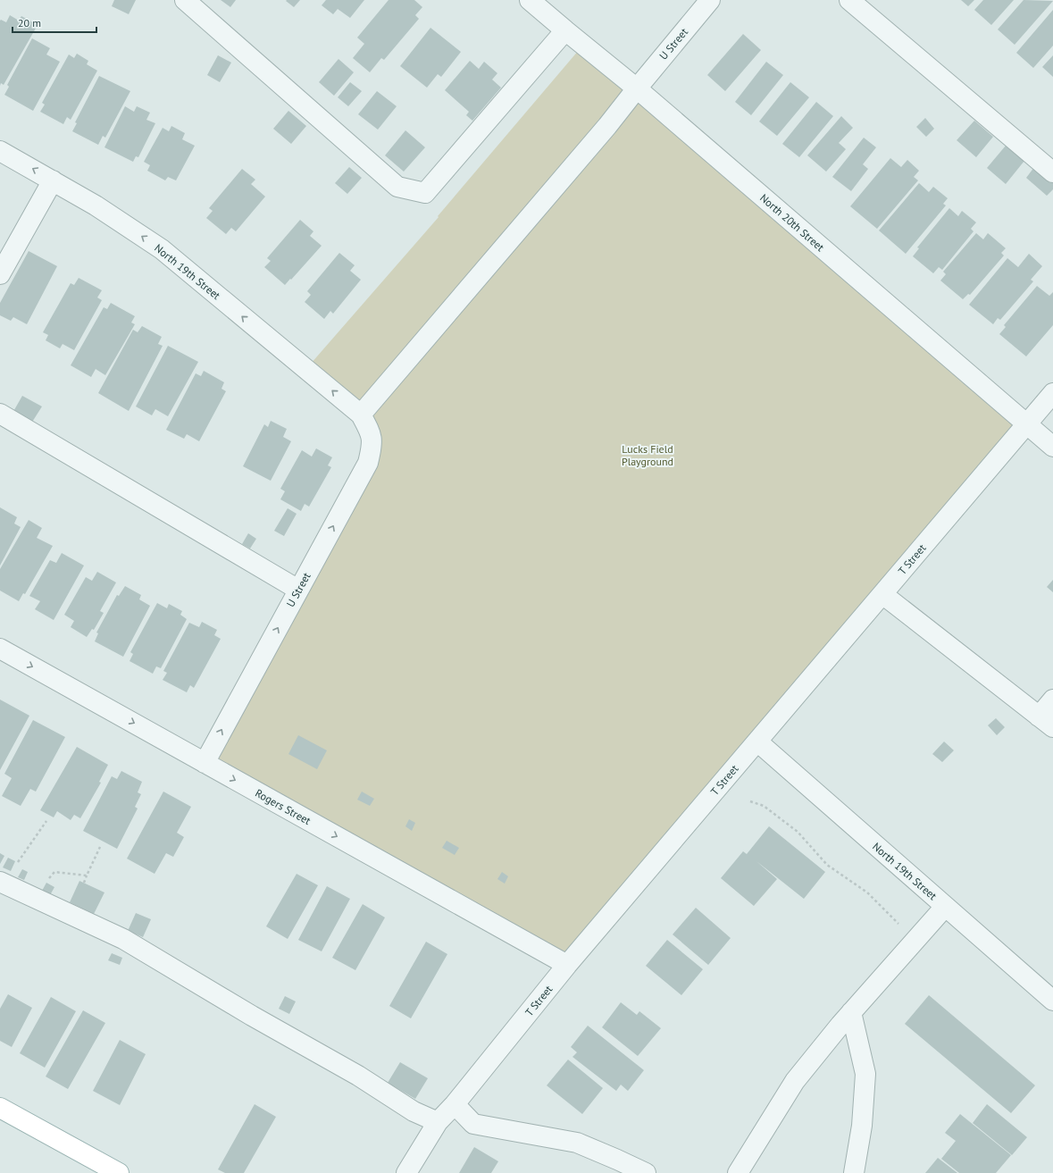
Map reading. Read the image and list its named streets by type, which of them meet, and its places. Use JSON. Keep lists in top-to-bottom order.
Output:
{
  "streets": {
    "street": [
      "U Street",
      "North 20th Street",
      "North 19th Street",
      "T Street",
      "Rogers Street"
    ]
  },
  "crossings": [
    ["U Street", "North 20th Street"],
    ["U Street", "North 19th Street"],
    ["U Street", "Rogers Street"],
    ["North 20th Street", "T Street"],
    ["North 19th Street", "T Street"],
    ["T Street", "Rogers Street"]
  ],
  "one_way": ["U Street", "North 19th Street", "Rogers Street"],
  "parks": ["Lucks Field Playground"],
  "scale_bar": "20 m"
}
